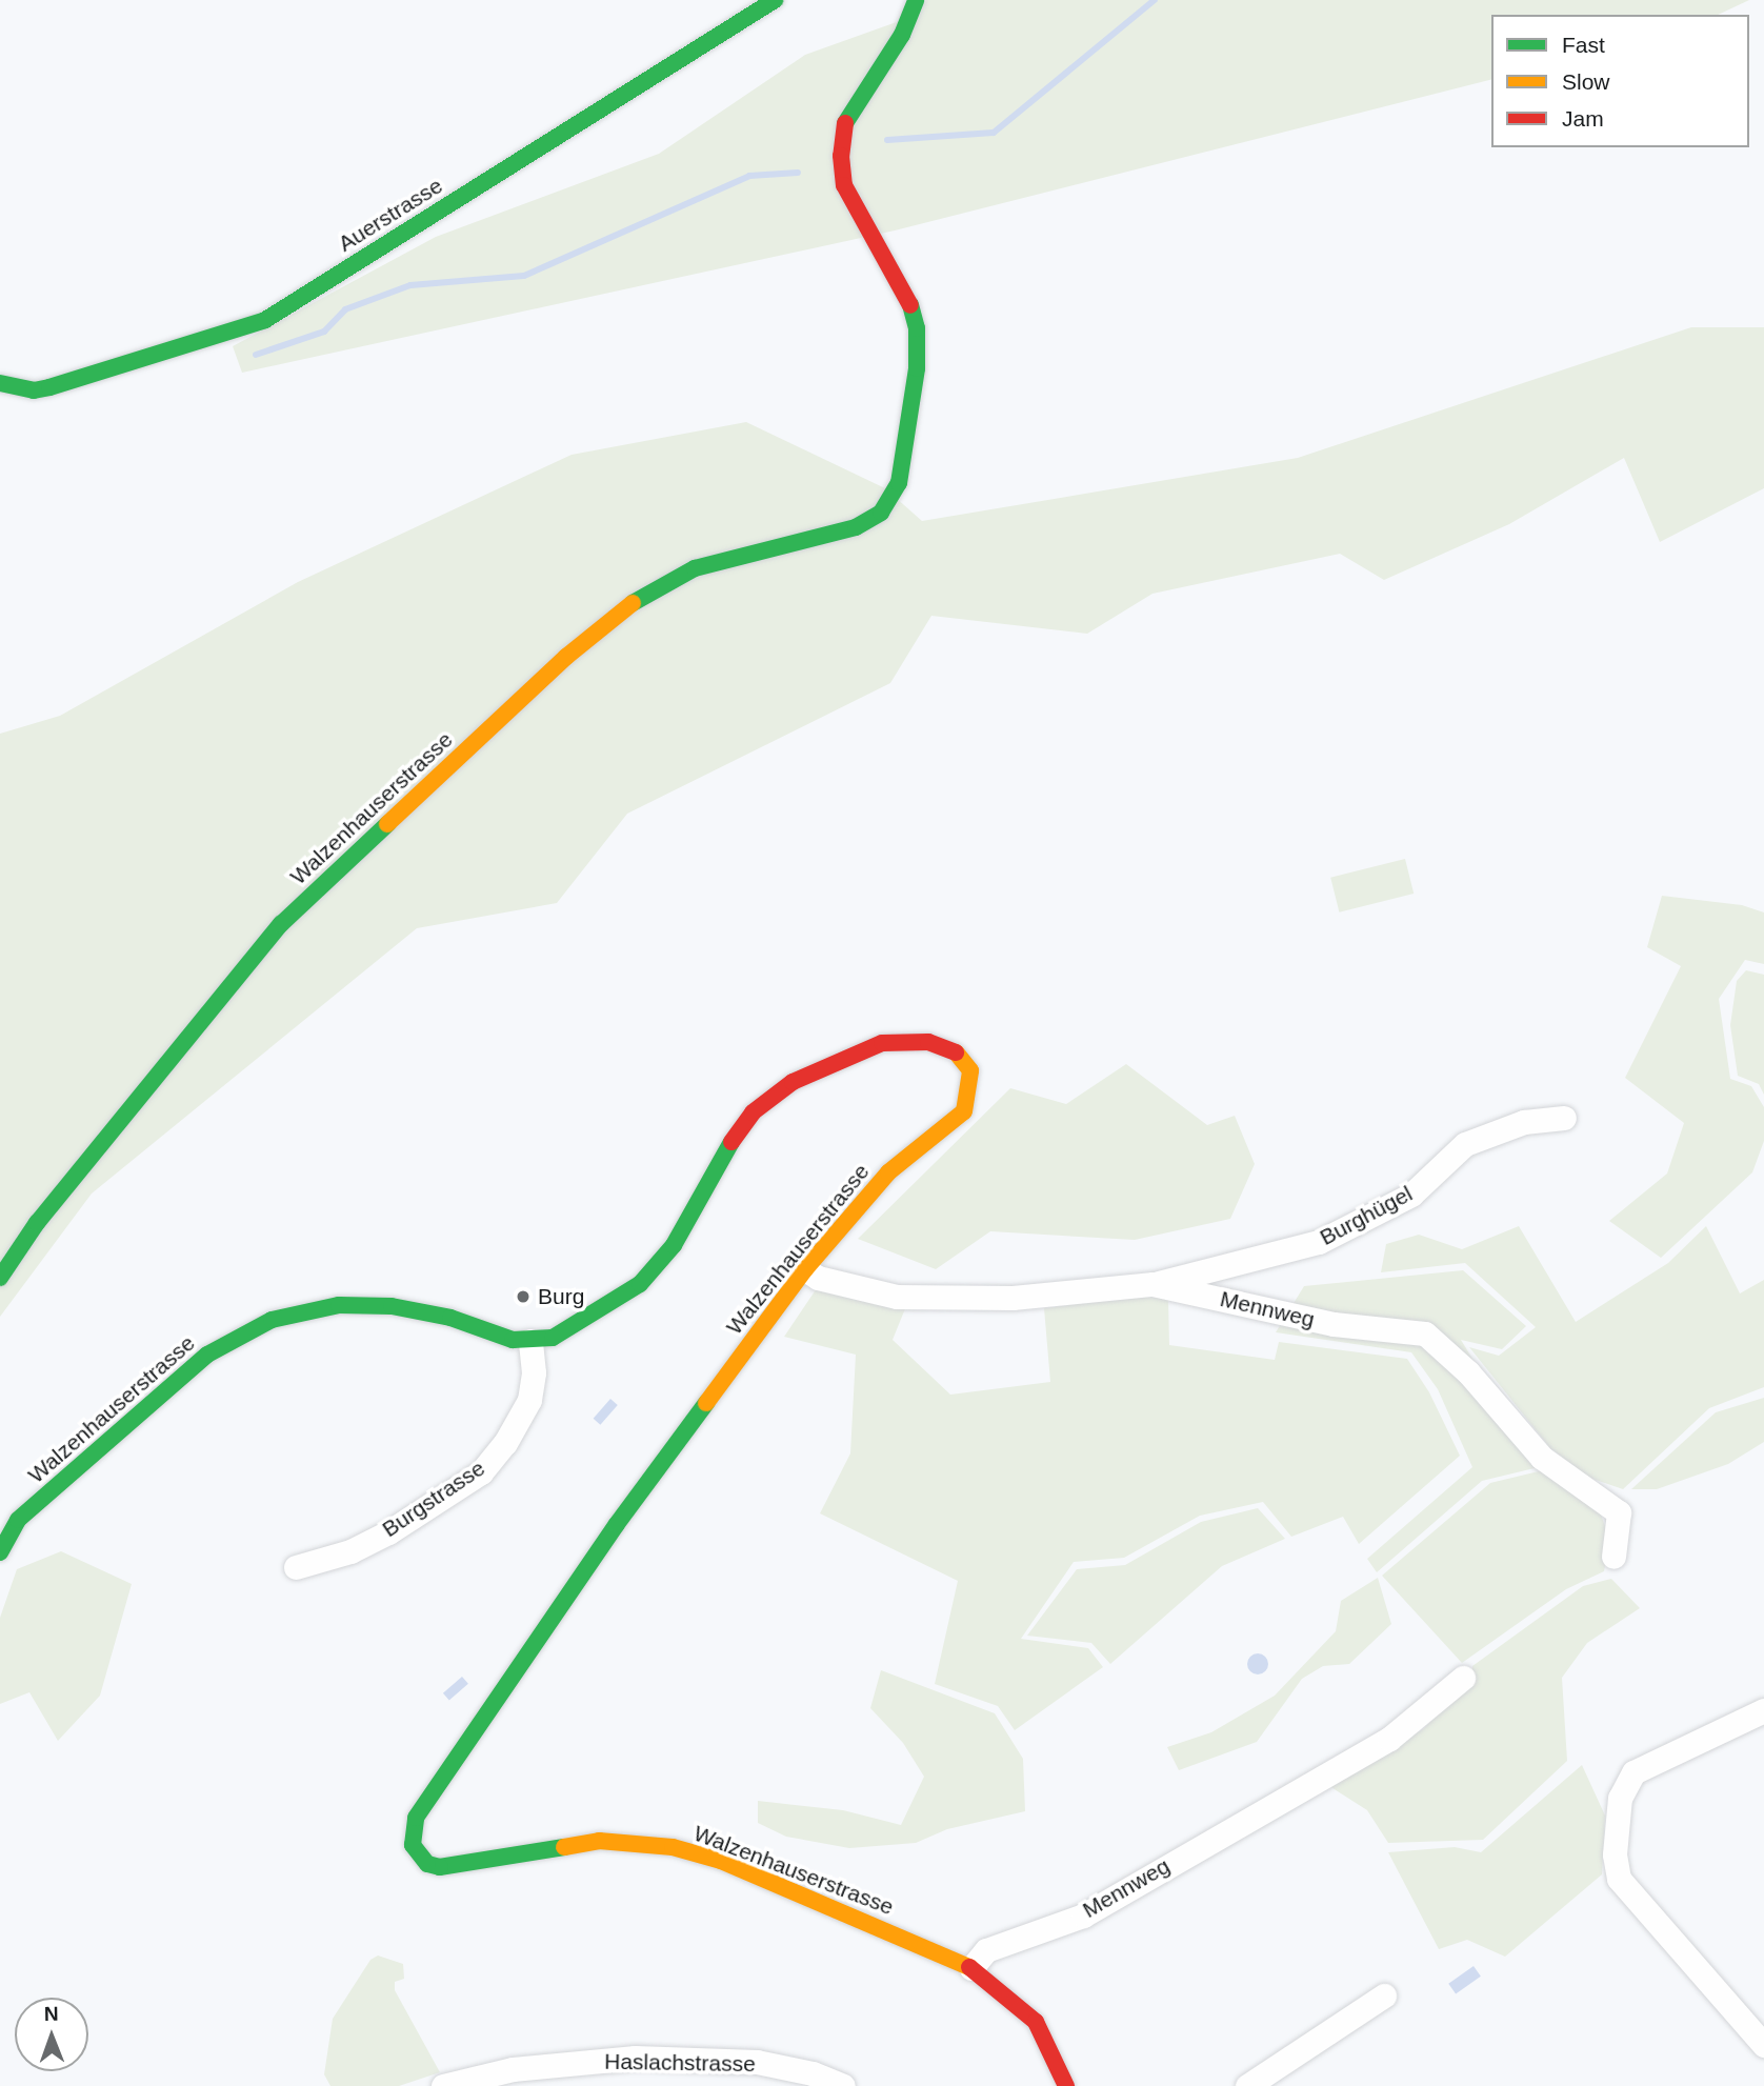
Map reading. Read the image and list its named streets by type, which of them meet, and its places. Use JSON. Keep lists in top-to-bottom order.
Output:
{
  "streets": {
    "street": [
      "Auerstrasse",
      "Walzenhauserstrasse",
      "Burghügel",
      "Mennweg",
      "Burgstrasse",
      "Haslachstrasse"
    ]
  },
  "crossings": [
    ["Walzenhauserstrasse", "Mennweg"],
    ["Walzenhauserstrasse", "Burgstrasse"],
    ["Burghügel", "Mennweg"]
  ],
  "places": ["Burg"],
  "legend": ["Fast", "Slow", "Jam"],
  "north": "top"
}
